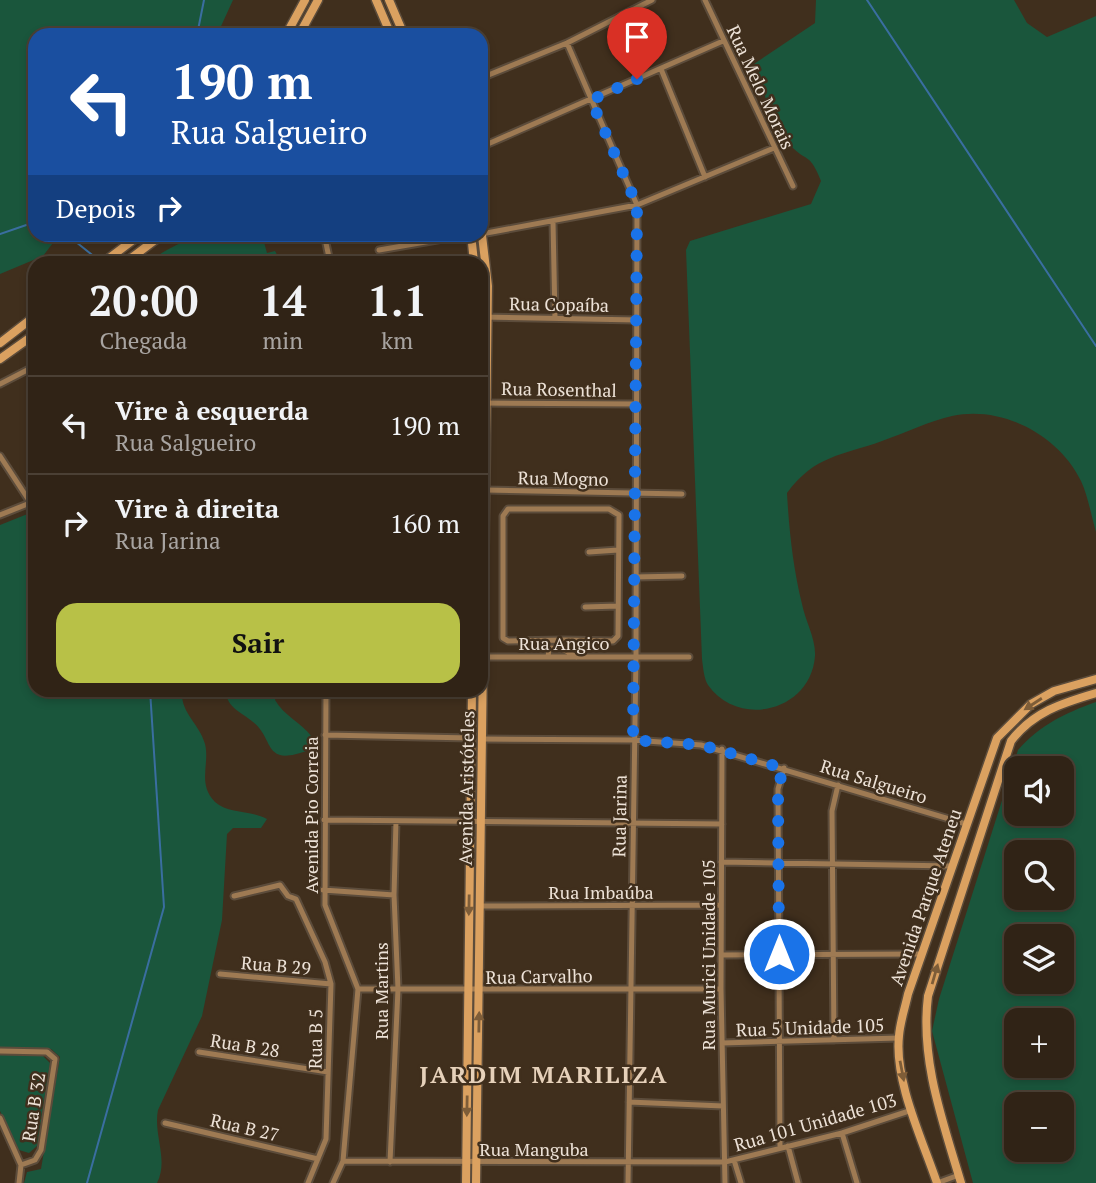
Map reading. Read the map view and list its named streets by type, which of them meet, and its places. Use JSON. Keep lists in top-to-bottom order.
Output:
{
  "streets": {
    "street": [
      "Rua Melo Morais",
      "Rua Copaíba",
      "Rua Rosenthal",
      "Rua Mogno",
      "Rua Angico",
      "Rua Salgueiro",
      "Avenida Aristóteles",
      "Avenida Pio Correia",
      "Rua Jarina",
      "Rua Imbaúba",
      "Avenida Parque Ateneu",
      "Rua Murici Unidade 105",
      "Rua B 29",
      "Rua Carvalho",
      "Rua Martins",
      "Rua 5 Unidade 105",
      "Rua B 5",
      "Rua B 28",
      "Rua B 32",
      "Rua 101 Unidade 103",
      "Rua B 27",
      "Rua Manguba"
    ]
  },
  "crossings": [
    ["Rua Copaíba", "Rua Jarina"],
    ["Rua Rosenthal", "Rua Jarina"],
    ["Rua Mogno", "Rua Jarina"],
    ["Rua Angico", "Rua Jarina"],
    ["Rua Salgueiro", "Avenida Aristóteles"],
    ["Rua Salgueiro", "Rua Jarina"],
    ["Rua Salgueiro", "Avenida Parque Ateneu"],
    ["Rua Salgueiro", "Rua Murici Unidade 105"],
    ["Avenida Aristóteles", "Rua Imbaúba"],
    ["Avenida Aristóteles", "Rua Carvalho"],
    ["Avenida Aristóteles", "Rua Manguba"],
    ["Avenida Pio Correia", "Rua Carvalho"],
    ["Avenida Pio Correia", "Rua Manguba"],
    ["Rua Jarina", "Rua Imbaúba"],
    ["Rua Jarina", "Rua Carvalho"],
    ["Rua Jarina", "Rua Manguba"],
    ["Rua Imbaúba", "Rua Murici Unidade 105"],
    ["Avenida Parque Ateneu", "Rua 5 Unidade 105"],
    ["Avenida Parque Ateneu", "Rua 101 Unidade 103"],
    ["Rua Murici Unidade 105", "Rua Carvalho"],
    ["Rua Murici Unidade 105", "Rua 5 Unidade 105"],
    ["Rua Murici Unidade 105", "Rua 101 Unidade 103"],
    ["Rua Murici Unidade 105", "Rua Manguba"],
    ["Rua B 29", "Rua B 5"],
    ["Rua Carvalho", "Rua Martins"],
    ["Rua Martins", "Rua Manguba"],
    ["Rua B 5", "Rua B 28"],
    ["Rua B 5", "Rua B 27"],
    ["Rua 101 Unidade 103", "Rua Manguba"]
  ],
  "districts": ["JARDIM MARILIZA"],
  "page": {
    "turn": ["190 m", "Rua Salgueiro"],
    "then": "Depois",
    "eta": [
      "20:00",
      "Chegada",
      "14",
      "min",
      "1.1",
      "km"
    ],
    "list": [
      {
        "name": "Vire à esquerda",
        "note": "Rua Salgueiro",
        "value": "190 m"
      },
      {
        "name": "Vire à direita",
        "note": "Rua Jarina",
        "value": "160 m"
      }
    ],
    "buttons": "Sair",
    "map_buttons": ["+", "−"]
  }
}
